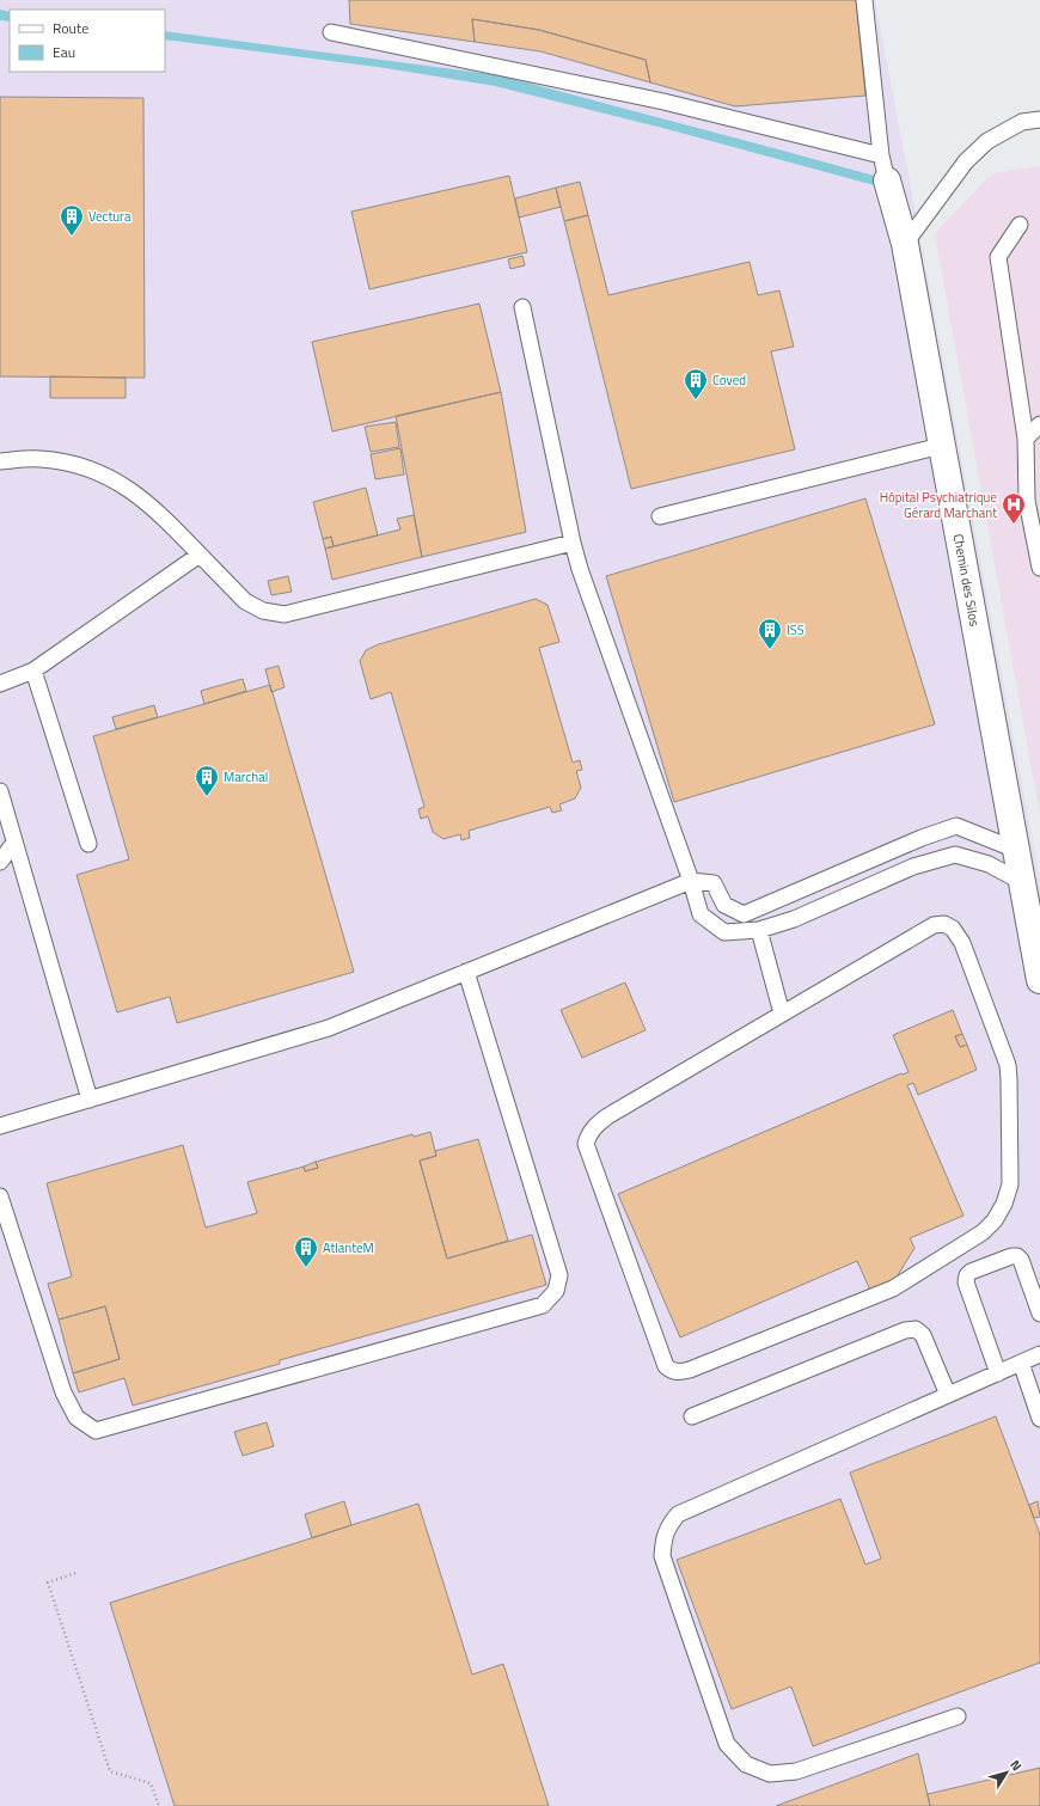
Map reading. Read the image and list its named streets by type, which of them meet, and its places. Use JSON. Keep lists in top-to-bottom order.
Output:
{
  "streets": {
    "street": ["Chemin des Silos"]
  },
  "places": {
    "building": [
      "Vectura",
      "Coved",
      "ISS",
      "Marchal",
      "AtlanteM"
    ],
    "hospital": ["Hôpital Psychiatrique Gérard Marchant"]
  },
  "legend": ["Route", "Eau"],
  "north": "top right"
}
